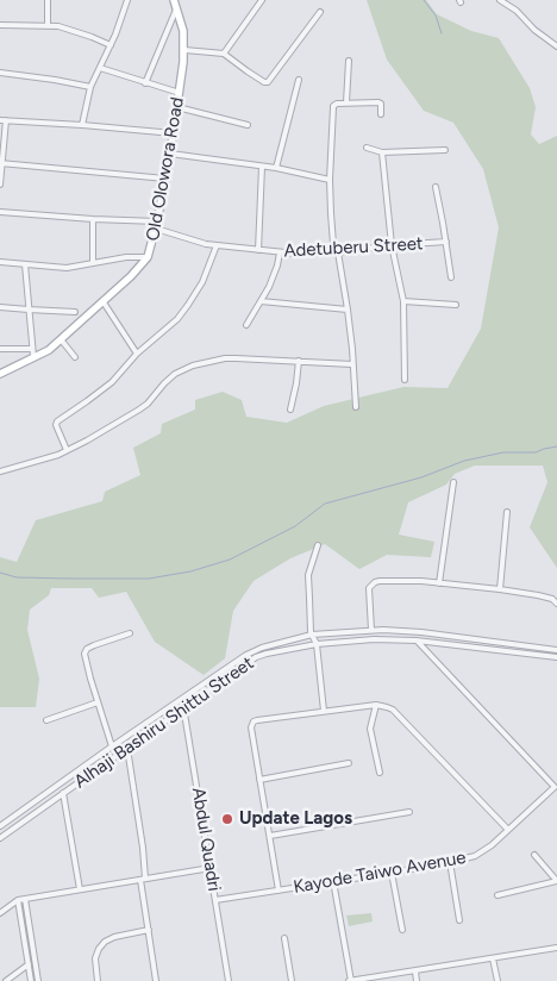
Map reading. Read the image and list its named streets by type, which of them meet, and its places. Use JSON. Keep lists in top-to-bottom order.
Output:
{
  "streets": {
    "street": [
      "Old Olowora Road",
      "Adetuberu Street",
      "Alhaji Bashiru Shittu Street",
      "Abdul Quadri",
      "Kayode Taiwo Avenue"
    ]
  },
  "crossings": [
    ["Old Olowora Road", "Adetuberu Street"],
    ["Alhaji Bashiru Shittu Street", "Abdul Quadri"],
    ["Abdul Quadri", "Kayode Taiwo Avenue"]
  ],
  "places": ["Update Lagos"]
}
